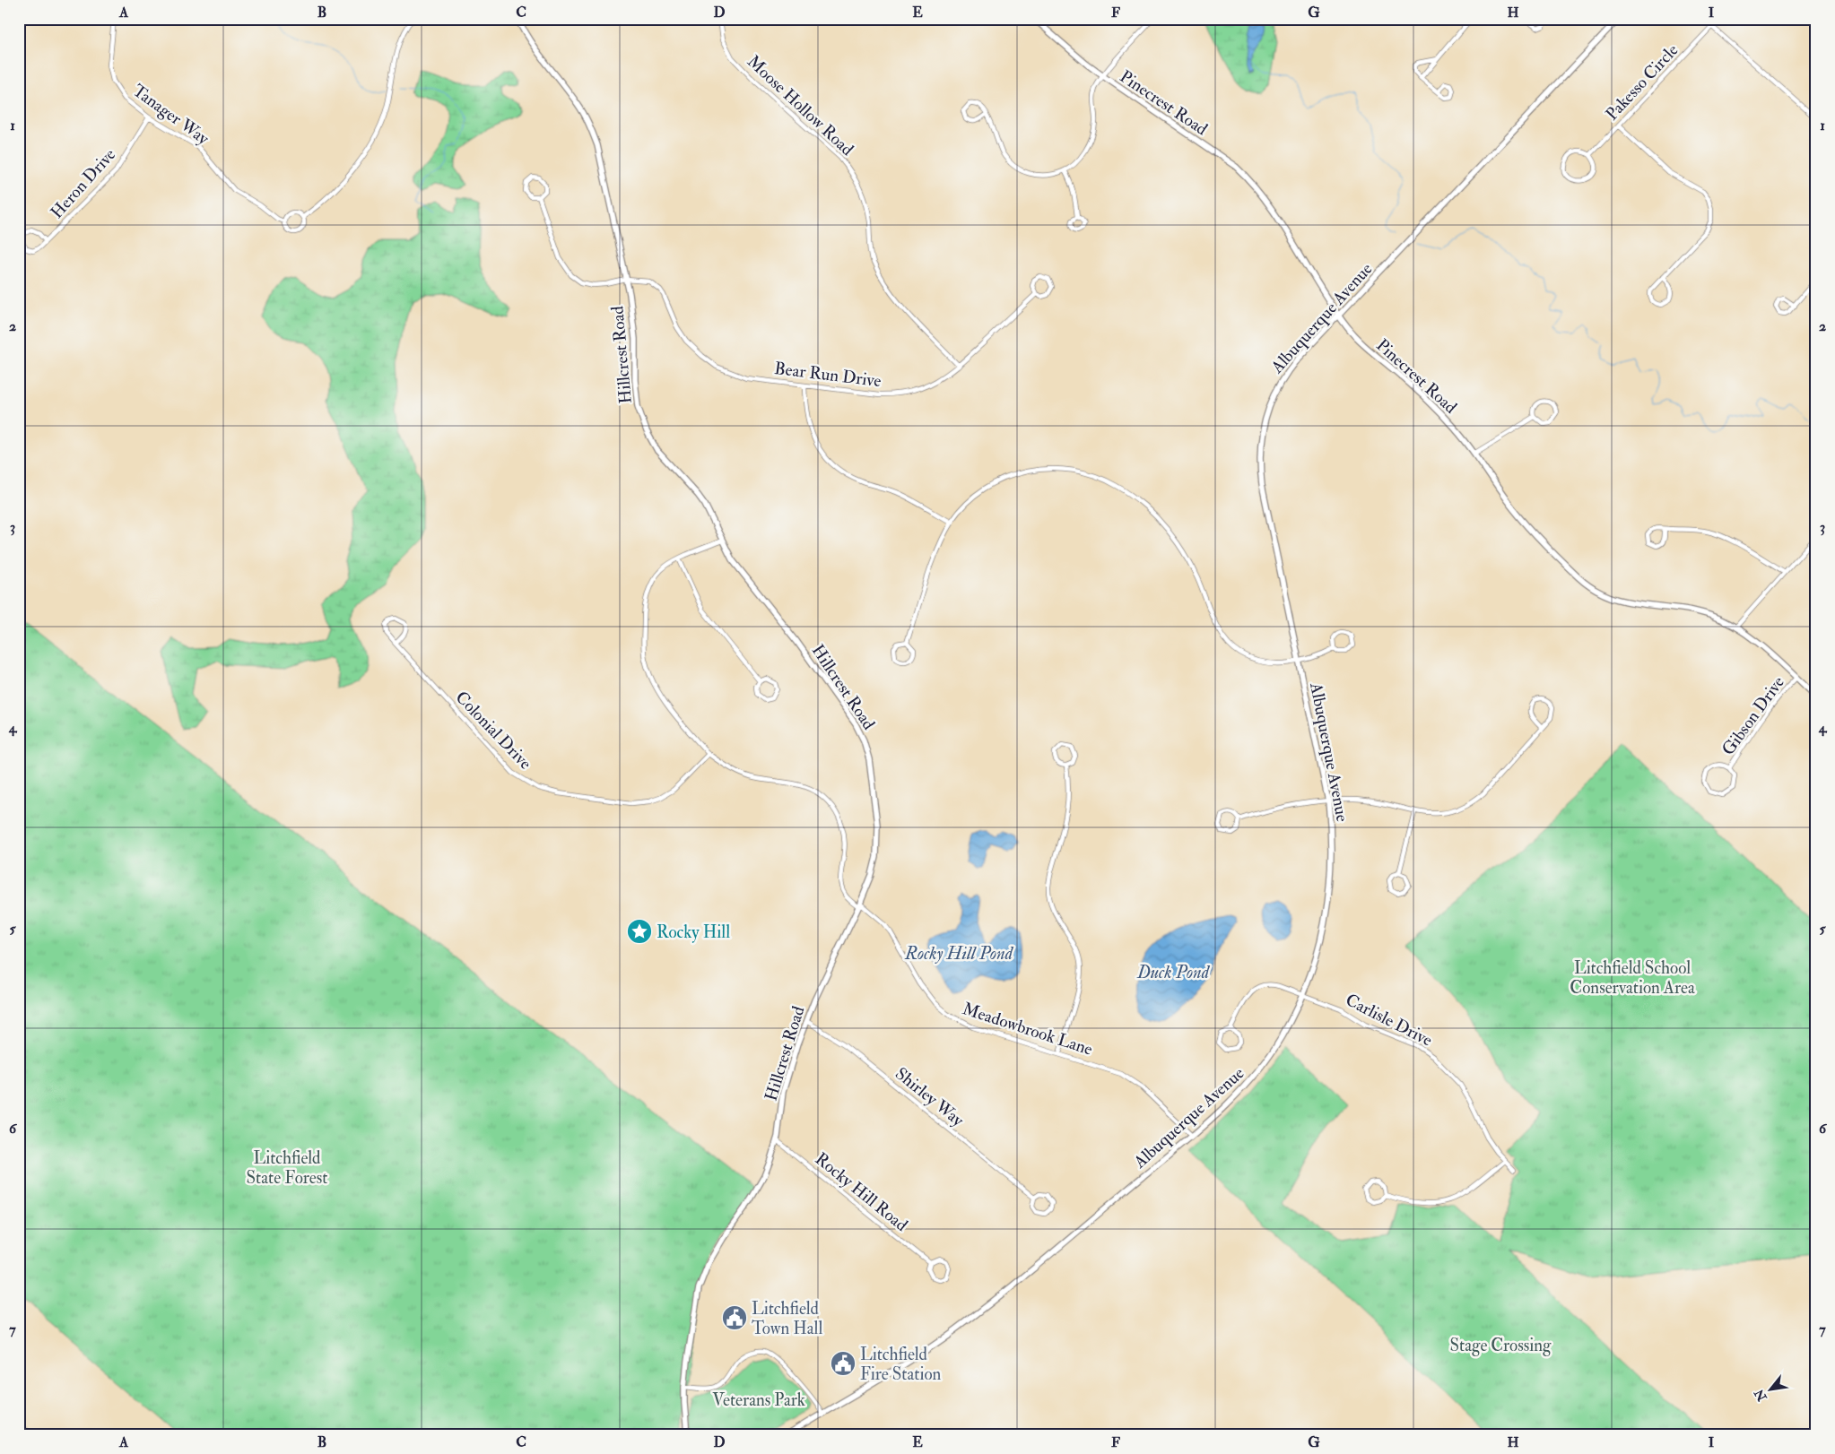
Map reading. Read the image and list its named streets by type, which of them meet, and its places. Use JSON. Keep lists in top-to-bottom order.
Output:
{
  "streets": {
    "street": [
      "Pakesso Circle",
      "Pinecrest Road",
      "Moose Hollow Road",
      "Tanager Way",
      "Heron Drive",
      "Albuquerque Avenue",
      "Hillcrest Road",
      "Bear Run Drive",
      "Gibson Drive",
      "Colonial Drive",
      "Carlisle Drive",
      "Meadowbrook Lane",
      "Shirley Way",
      "Rocky Hill Road"
    ]
  },
  "crossings": [
    ["Pinecrest Road", "Albuquerque Avenue"],
    ["Pinecrest Road", "Gibson Drive"],
    ["Moose Hollow Road", "Bear Run Drive"],
    ["Tanager Way", "Heron Drive"],
    ["Albuquerque Avenue", "Carlisle Drive"],
    ["Albuquerque Avenue", "Meadowbrook Lane"],
    ["Hillcrest Road", "Bear Run Drive"],
    ["Hillcrest Road", "Meadowbrook Lane"],
    ["Hillcrest Road", "Shirley Way"],
    ["Hillcrest Road", "Rocky Hill Road"],
    ["Colonial Drive", "Meadowbrook Lane"]
  ],
  "water": ["Rocky Hill Pond", "Duck Pond"],
  "parks": [
    "Litchfield School Conservation Area",
    "Litchfield State Forest",
    "Stage Crossing",
    "Veterans Park"
  ],
  "places": {
    "place": ["Rocky Hill"],
    "public building": ["Litchfield Town Hall", "Litchfield Fire Station"]
  },
  "north": "bottom left",
  "grid": {
    "columns": [
      "A",
      "B",
      "C",
      "D",
      "E",
      "F",
      "G",
      "H",
      "I"
    ],
    "rows": [
      "1",
      "2",
      "3",
      "4",
      "5",
      "6",
      "7"
    ]
  }
}
